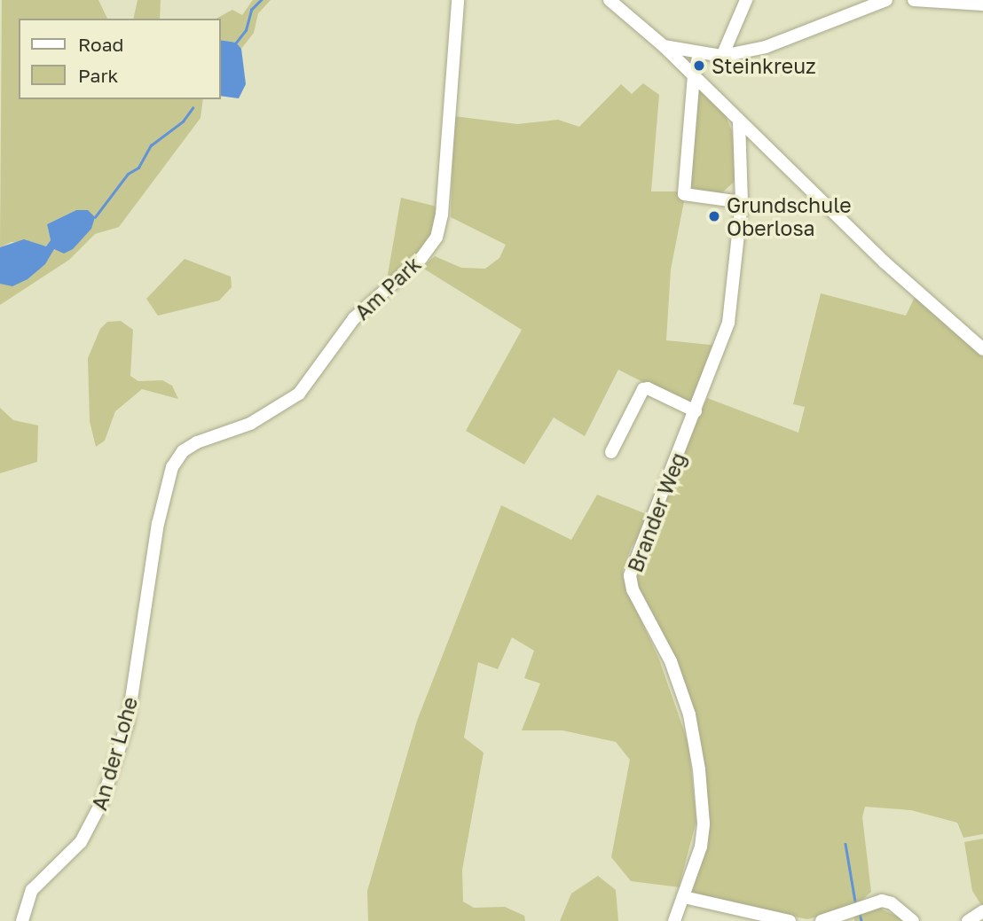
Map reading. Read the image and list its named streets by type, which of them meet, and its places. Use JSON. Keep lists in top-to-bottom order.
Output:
{
  "streets": {
    "street": ["Am Park", "Brander Weg", "An der Lohe"]
  },
  "crossings": [
    ["Am Park", "An der Lohe"]
  ],
  "places": ["Steinkreuz", "Grundschule Oberlosa"],
  "legend": ["Road", "Park"]
}
